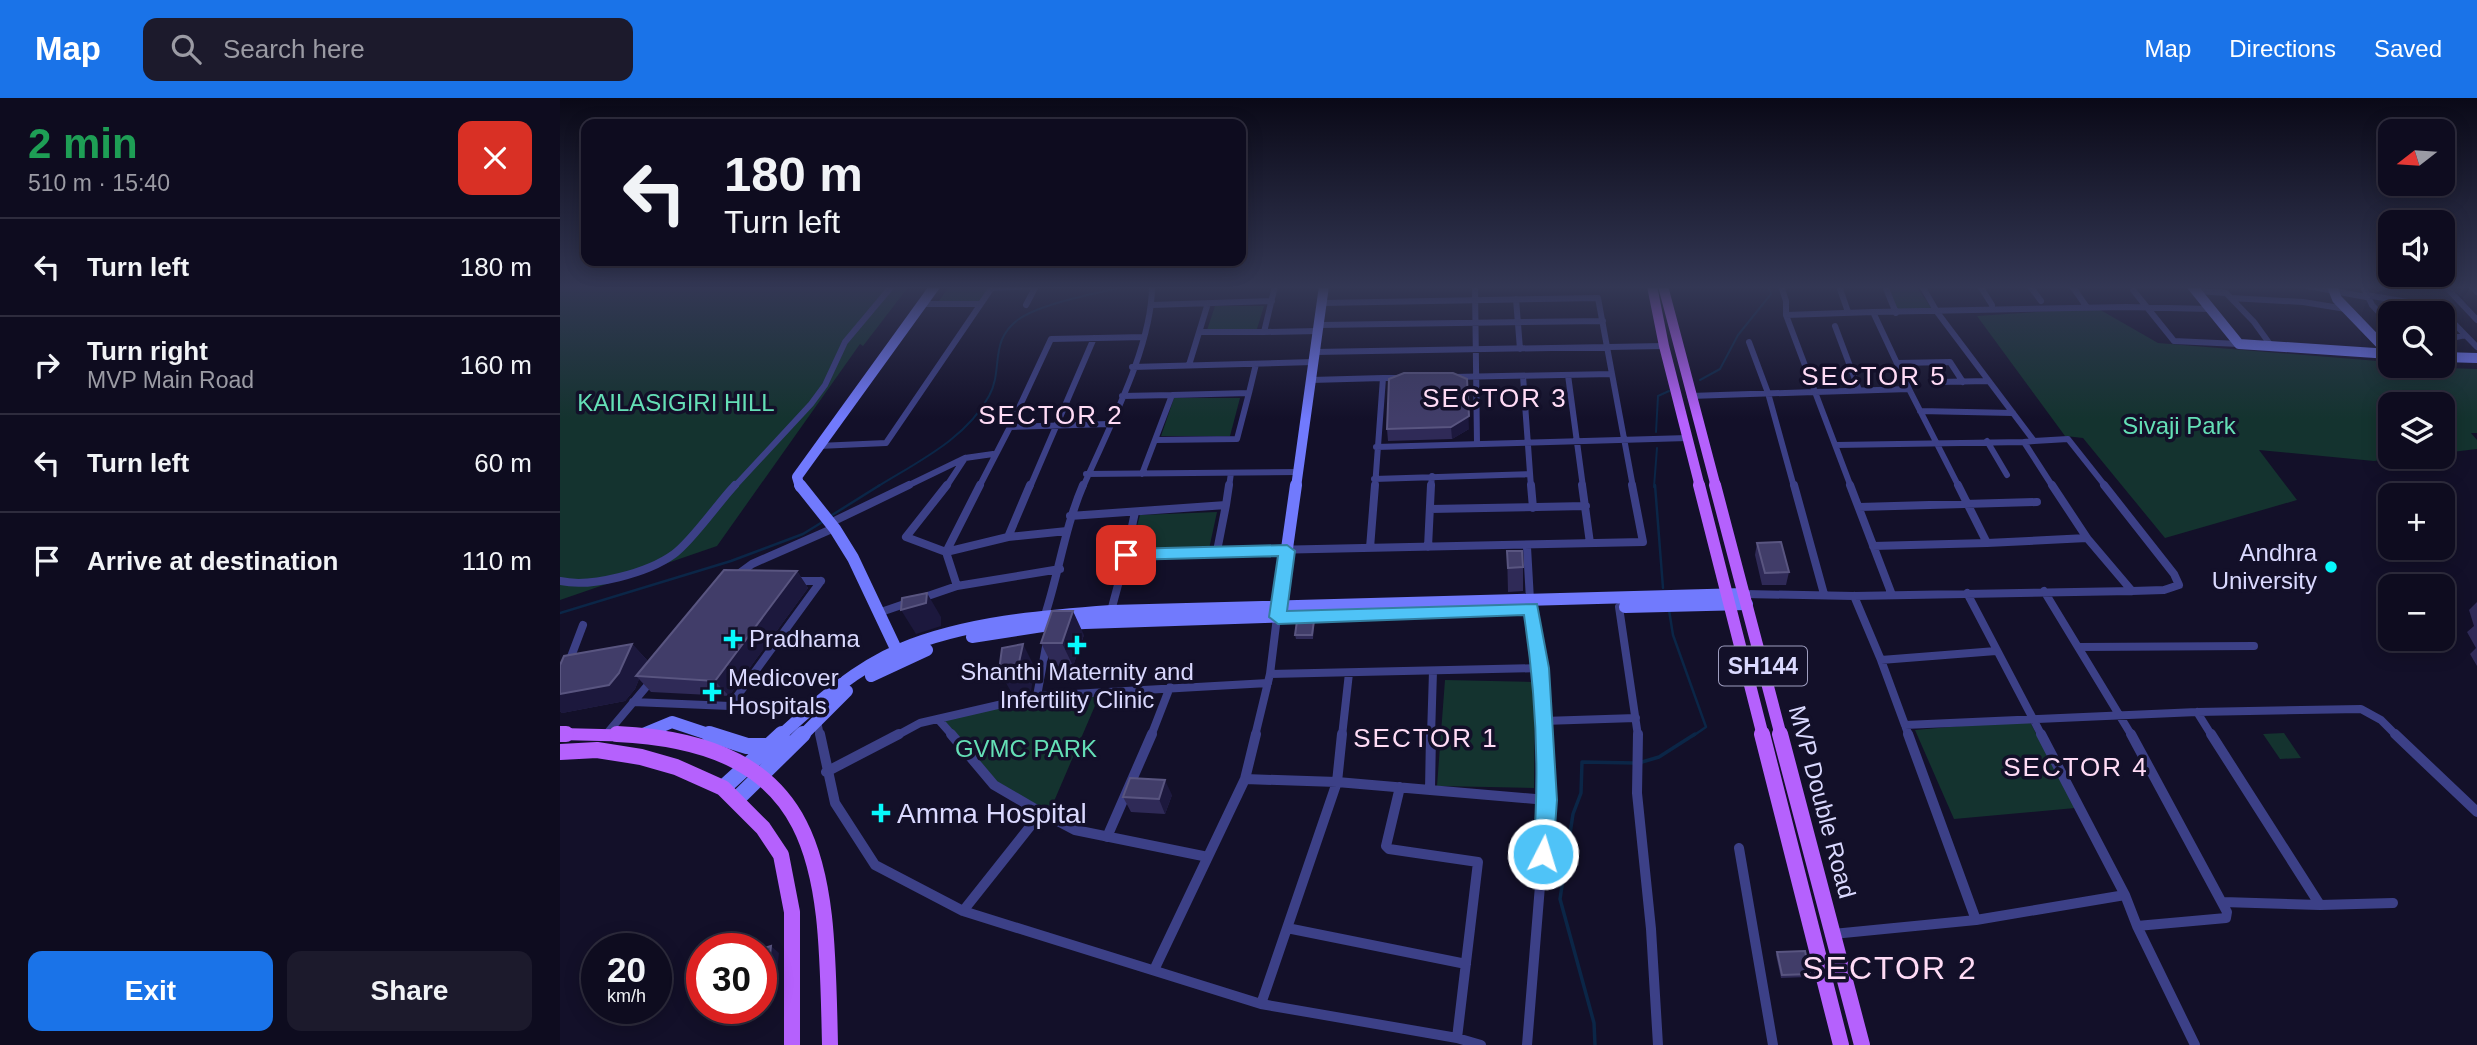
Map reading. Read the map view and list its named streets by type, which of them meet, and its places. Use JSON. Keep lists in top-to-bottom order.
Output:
{
  "streets": {
    "main road": ["SH144", "MVP Double Road"]
  },
  "districts": [
    "SECTOR 5",
    "SECTOR 3",
    "SECTOR 2",
    "SECTOR 1",
    "SECTOR 4",
    "SECTOR 2"
  ],
  "parks": ["KAILASIGIRI HILL", "Sivaji Park", "GVMC PARK"],
  "places": {
    "other": ["Andhra University"],
    "health": [
      "Pradhama",
      "Shanthi Maternity and Infertility Clinic",
      "Medicover Hospitals",
      "Amma Hospital"
    ]
  },
  "north": "left",
  "page": {
    "header": "Map",
    "search": "Search here",
    "nav": ["Map", "Directions", "Saved"],
    "heading": ["2 min", "510 m · 15:40"],
    "map_buttons": ["+", "−"],
    "turn": ["180 m", "Turn left"],
    "list": [
      {
        "name": "Turn left",
        "value": "180 m"
      },
      {
        "name": "Turn right",
        "note": "MVP Main Road",
        "value": "160 m"
      },
      {
        "name": "Turn left",
        "value": "60 m"
      },
      {
        "name": "Arrive at destination",
        "value": "110 m"
      }
    ],
    "speed": "20 km/h",
    "limit": "30",
    "buttons": ["Exit", "Share"]
  }
}
